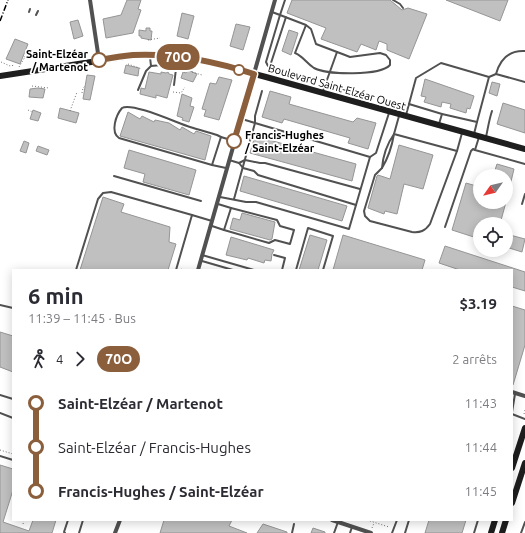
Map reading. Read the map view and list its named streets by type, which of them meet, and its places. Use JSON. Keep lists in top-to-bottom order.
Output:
{
  "streets": {
    "street": ["Boulevard Saint-Elzéar Ouest"]
  },
  "places": ["Saint-Elzéar / Martenot", "Francis-Hughes / Saint-Elzéar"],
  "lines": ["bus line 70O"],
  "north": "bottom left",
  "page": {
    "on_map": "70O",
    "heading": ["6 min", "11:39 – 11:45 · Bus", "$3.19"],
    "legs": ["4", "70O", "2 arrêts"],
    "list": [
      {
        "name": "Saint-Elzéar / Martenot",
        "value": "11:43"
      },
      {
        "name": "Saint-Elzéar / Francis-Hughes",
        "value": "11:44"
      },
      {
        "name": "Francis-Hughes / Saint-Elzéar",
        "value": "11:45"
      }
    ]
  }
}
